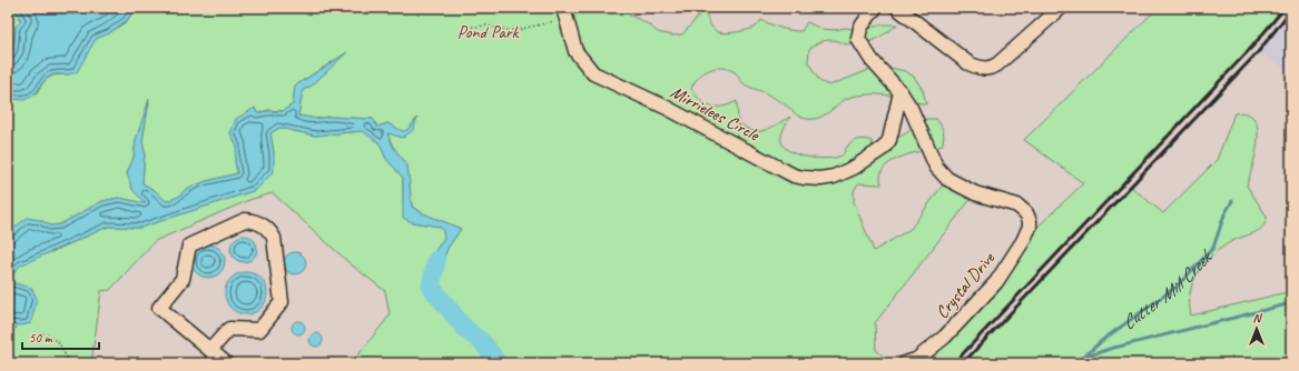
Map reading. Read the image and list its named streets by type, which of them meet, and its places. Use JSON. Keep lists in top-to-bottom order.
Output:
{
  "streets": {
    "street": ["Mirrielees Circle", "Crystal Drive"]
  },
  "crossings": [
    ["Mirrielees Circle", "Crystal Drive"]
  ],
  "water": ["Cutter Mill Creek"],
  "parks": ["Pond Park"],
  "scale_bar": "50 m",
  "north": "top"
}
